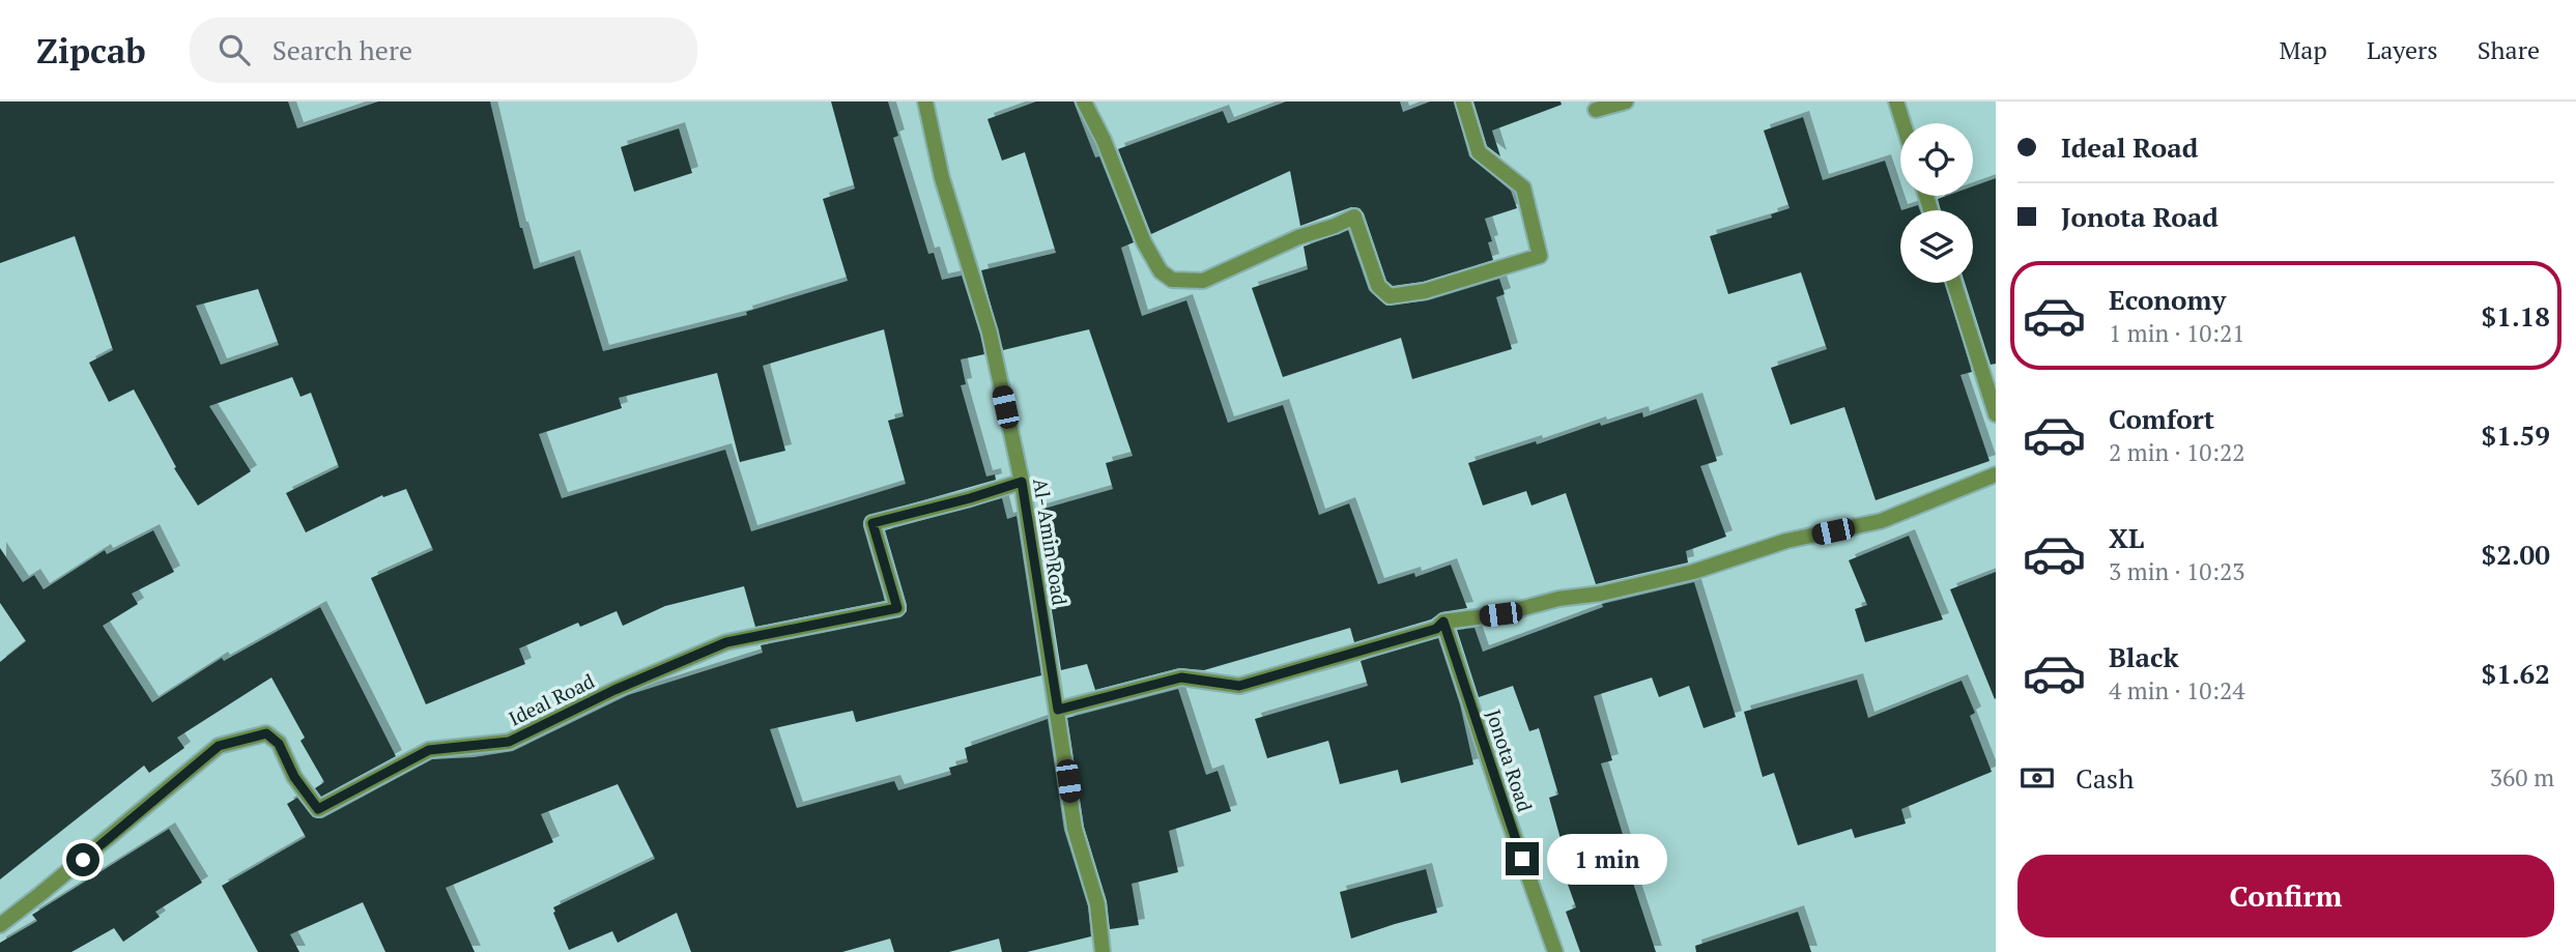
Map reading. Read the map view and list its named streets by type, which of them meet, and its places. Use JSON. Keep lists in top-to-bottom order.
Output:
{
  "streets": {
    "street": ["Al- Amin Road", "Ideal Road", "Jonota Road"]
  },
  "crossings": [
    ["Al- Amin Road", "Ideal Road"]
  ],
  "page": {
    "header": "Zipcab",
    "search": "Search here",
    "nav": ["Map", "Layers", "Share"],
    "banner": ["Ideal Road", "Jonota Road"],
    "list": [
      {
        "name": "Economy",
        "note": "1 min · 10:21",
        "value": "$1.18"
      },
      {
        "name": "Comfort",
        "note": "2 min · 10:22",
        "value": "$1.59"
      },
      {
        "name": "XL",
        "note": "3 min · 10:23",
        "value": "$2.00"
      },
      {
        "name": "Black",
        "note": "4 min · 10:24",
        "value": "$1.62"
      }
    ],
    "pay": ["Cash", "360 m"],
    "bubble": "1 min",
    "buttons": "Confirm"
  }
}
